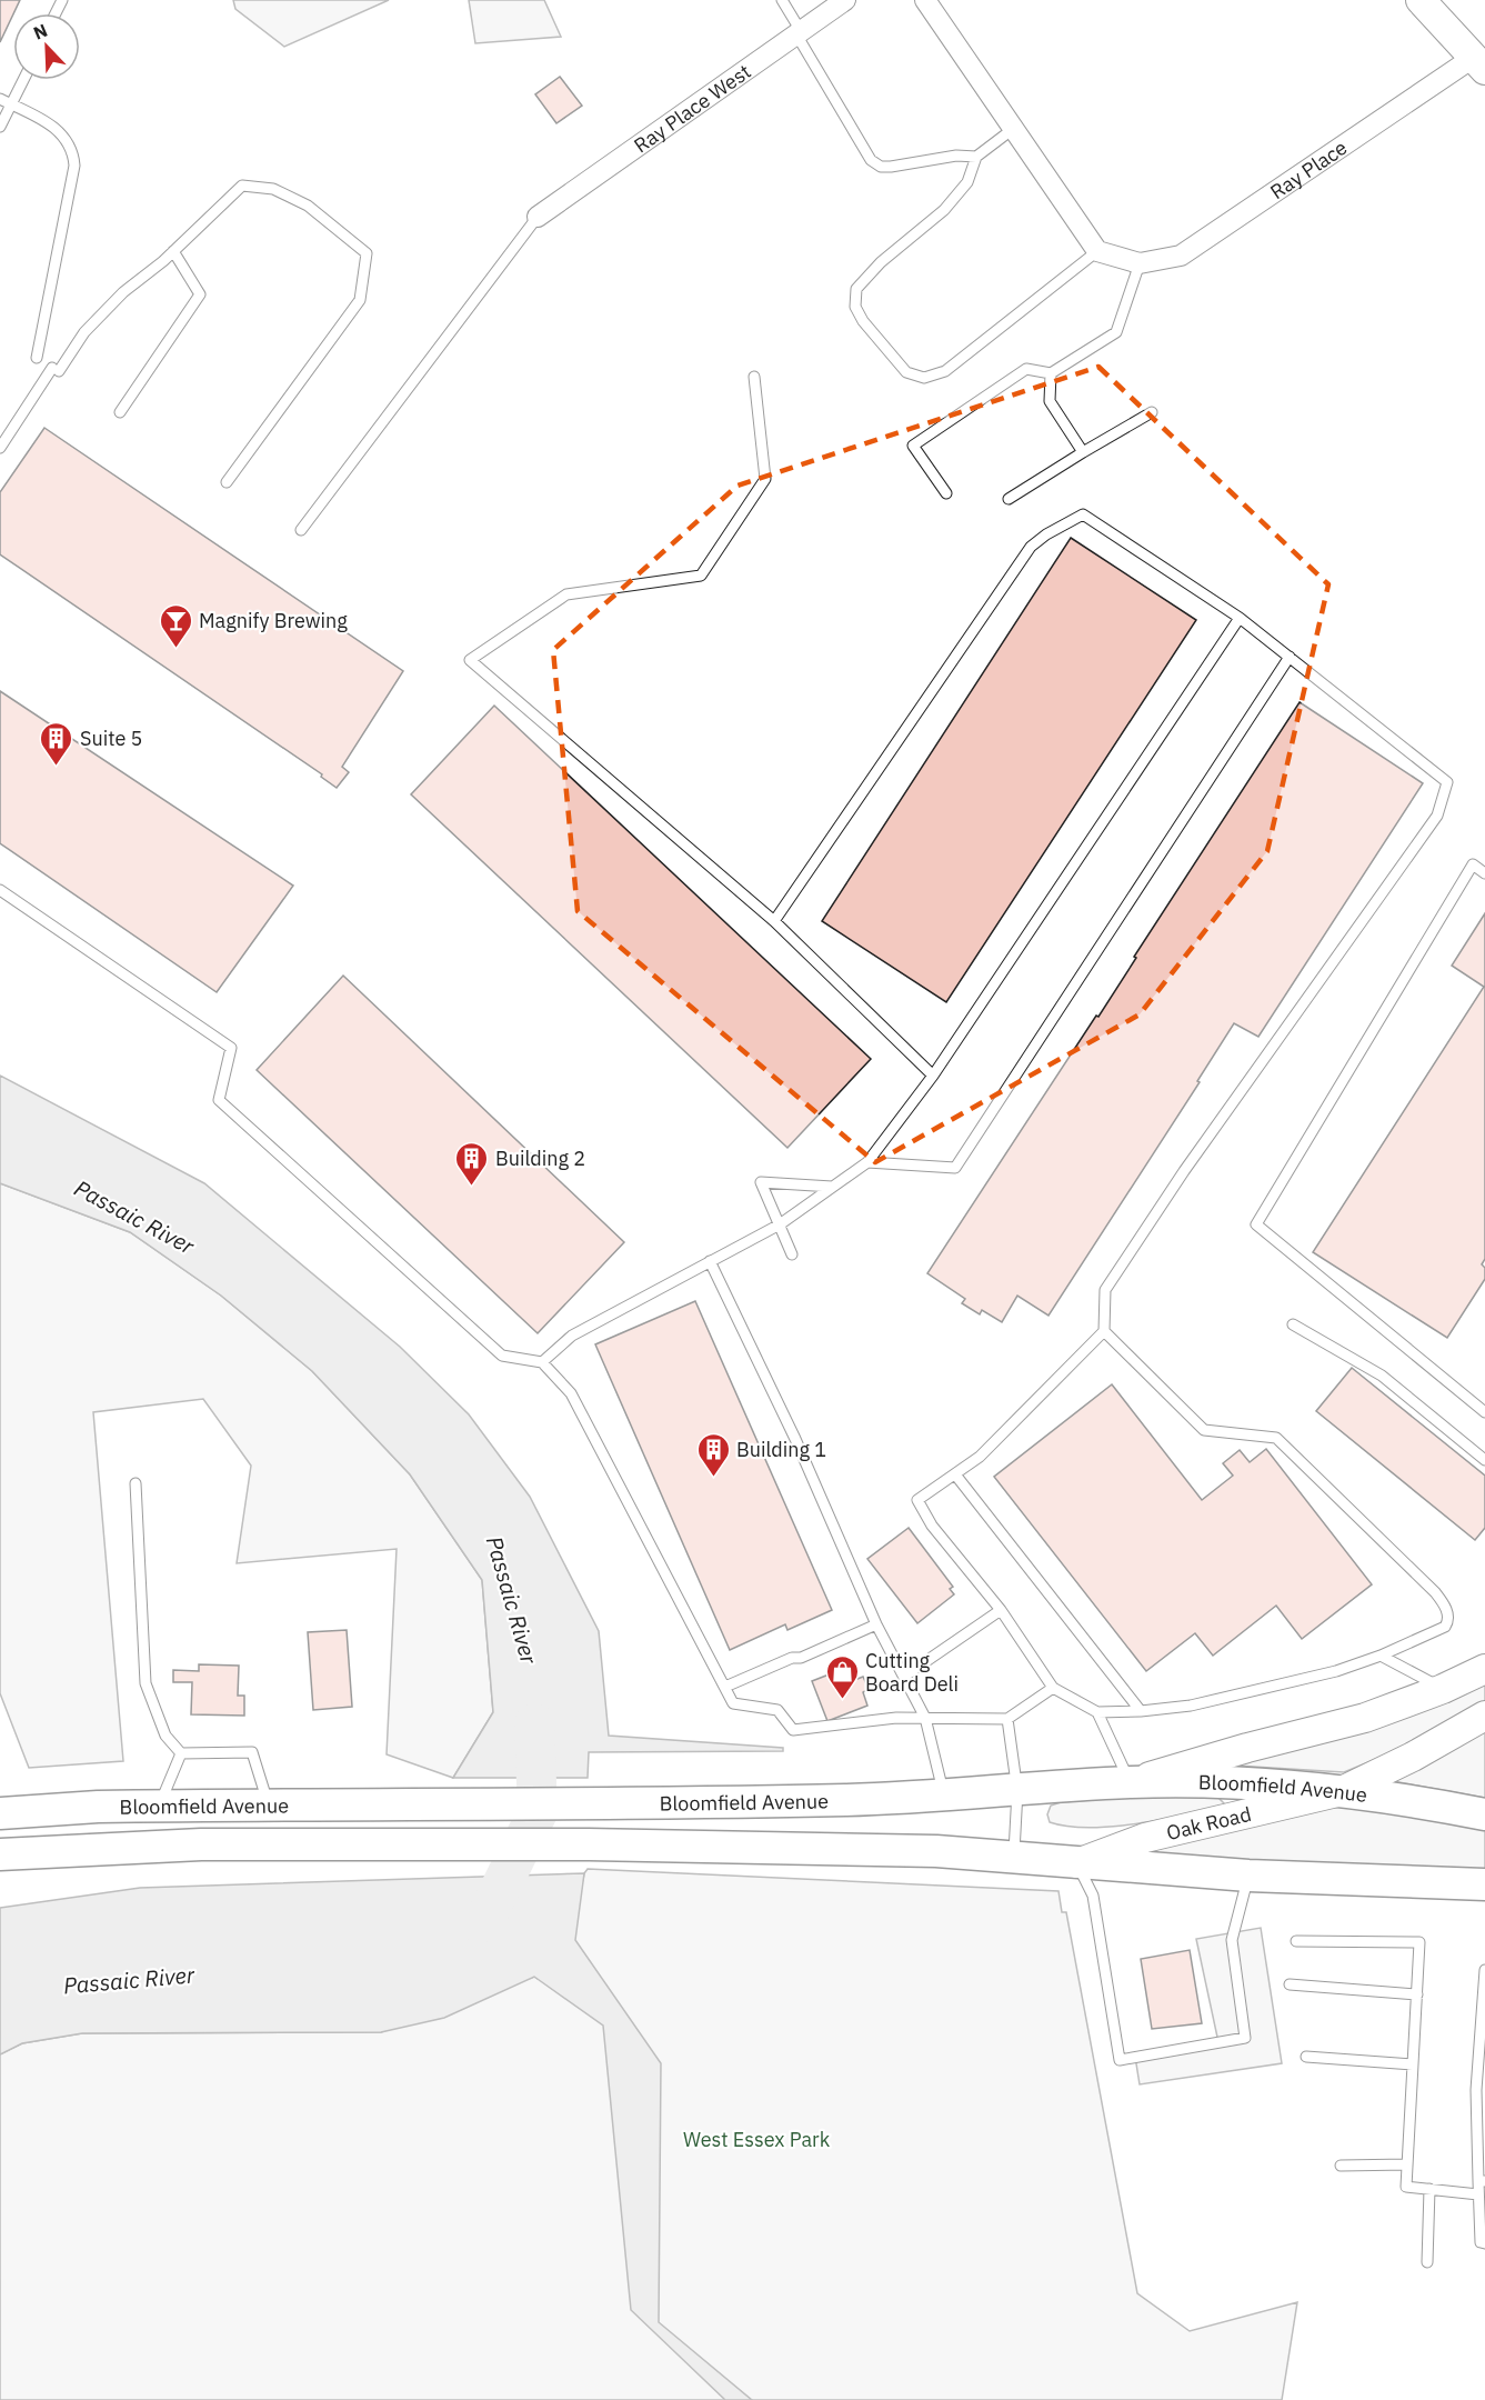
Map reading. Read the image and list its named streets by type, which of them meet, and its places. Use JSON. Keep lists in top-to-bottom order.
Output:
{
  "streets": {
    "main road": ["Bloomfield Avenue"],
    "street": ["Ray Place West", "Ray Place", "Oak Road"]
  },
  "crossings": [
    ["Bloomfield Avenue", "Oak Road"]
  ],
  "water": ["Passaic River"],
  "parks": ["West Essex Park"],
  "places": {
    "bar": ["Magnify Brewing"],
    "building": ["Suite 5", "Building 2", "Building 1"],
    "shop": ["Cutting Board Deli"]
  },
  "north": "top left"
}
